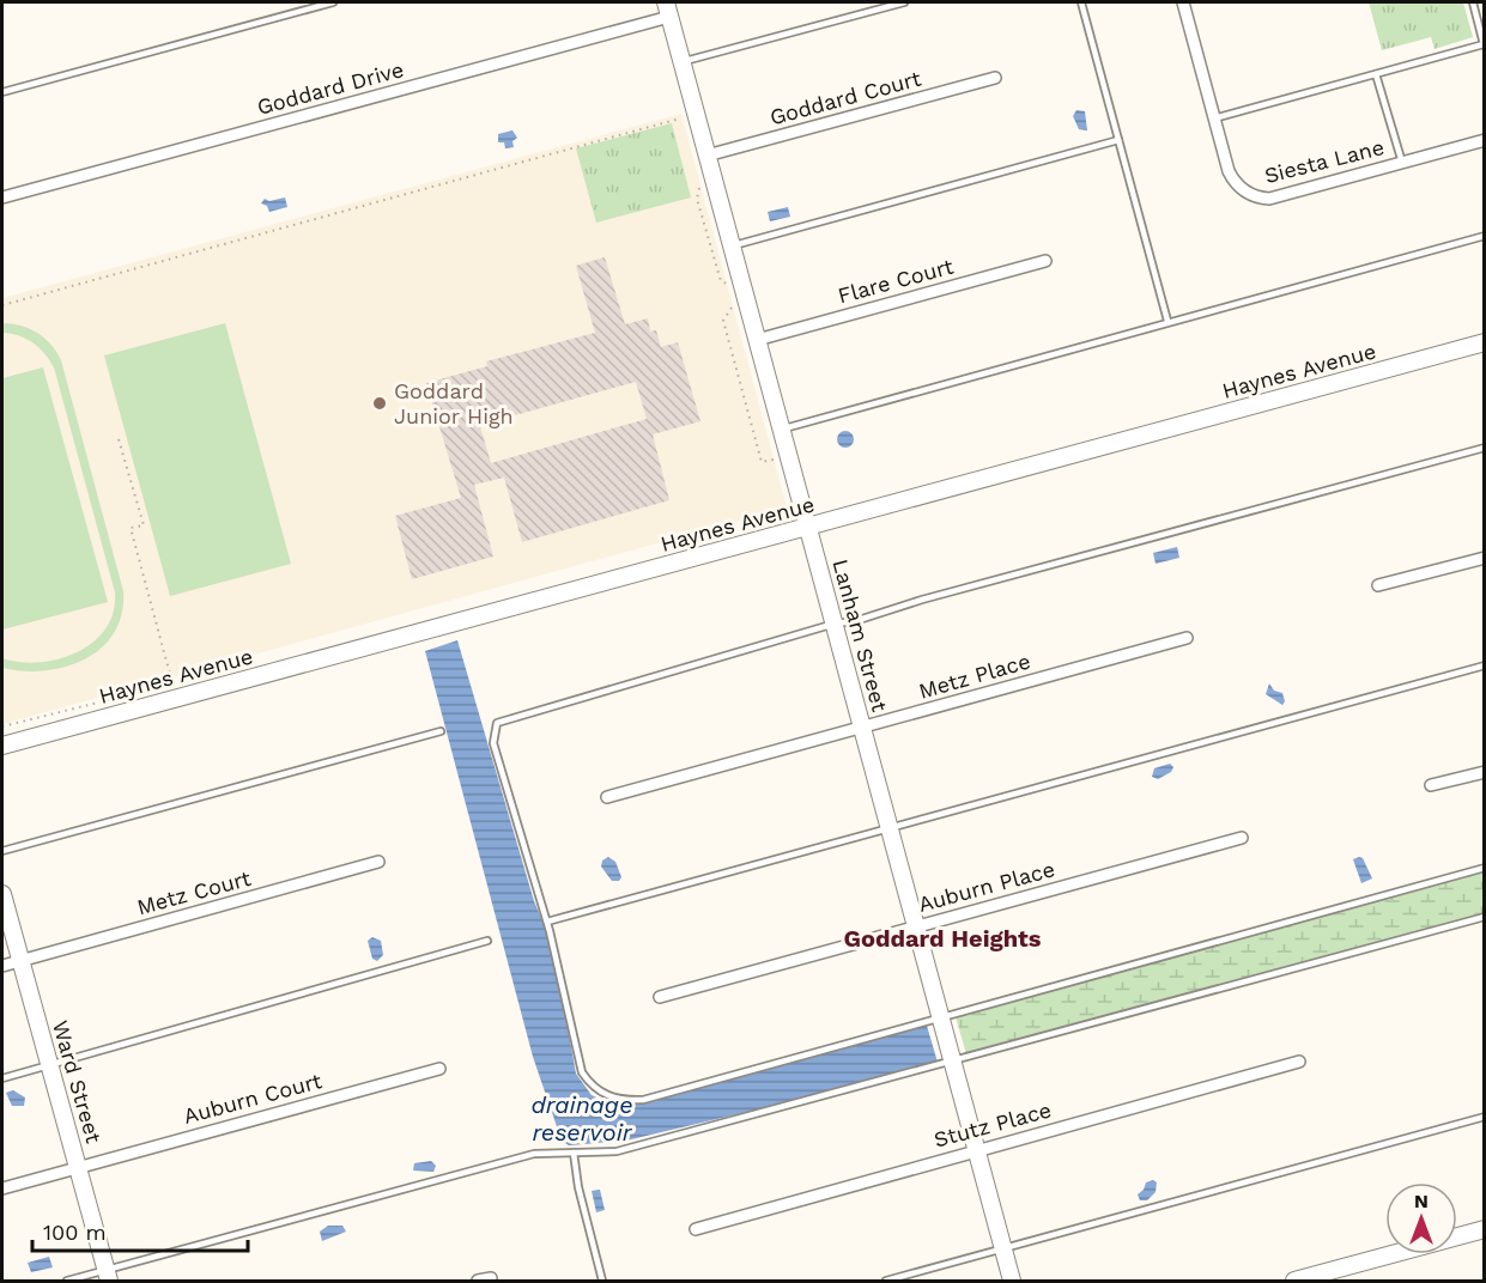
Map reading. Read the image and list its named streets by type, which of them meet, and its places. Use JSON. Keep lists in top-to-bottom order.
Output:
{
  "streets": {
    "street": [
      "Goddard Drive",
      "Goddard Court",
      "Siesta Lane",
      "Flare Court",
      "Haynes Avenue",
      "Lanham Street",
      "Metz Place",
      "Auburn Place",
      "Metz Court",
      "Ward Street",
      "Auburn Court",
      "Stutz Place"
    ]
  },
  "crossings": [
    ["Goddard Drive", "Lanham Street"],
    ["Goddard Court", "Lanham Street"],
    ["Flare Court", "Lanham Street"],
    ["Haynes Avenue", "Lanham Street"],
    ["Lanham Street", "Metz Place"],
    ["Lanham Street", "Auburn Place"],
    ["Lanham Street", "Stutz Place"],
    ["Metz Court", "Ward Street"],
    ["Ward Street", "Auburn Court"]
  ],
  "districts": ["Goddard Heights"],
  "water": ["drainage reservoir"],
  "places": ["Goddard Junior High"],
  "scale_bar": "100 m",
  "north": "top"
}
